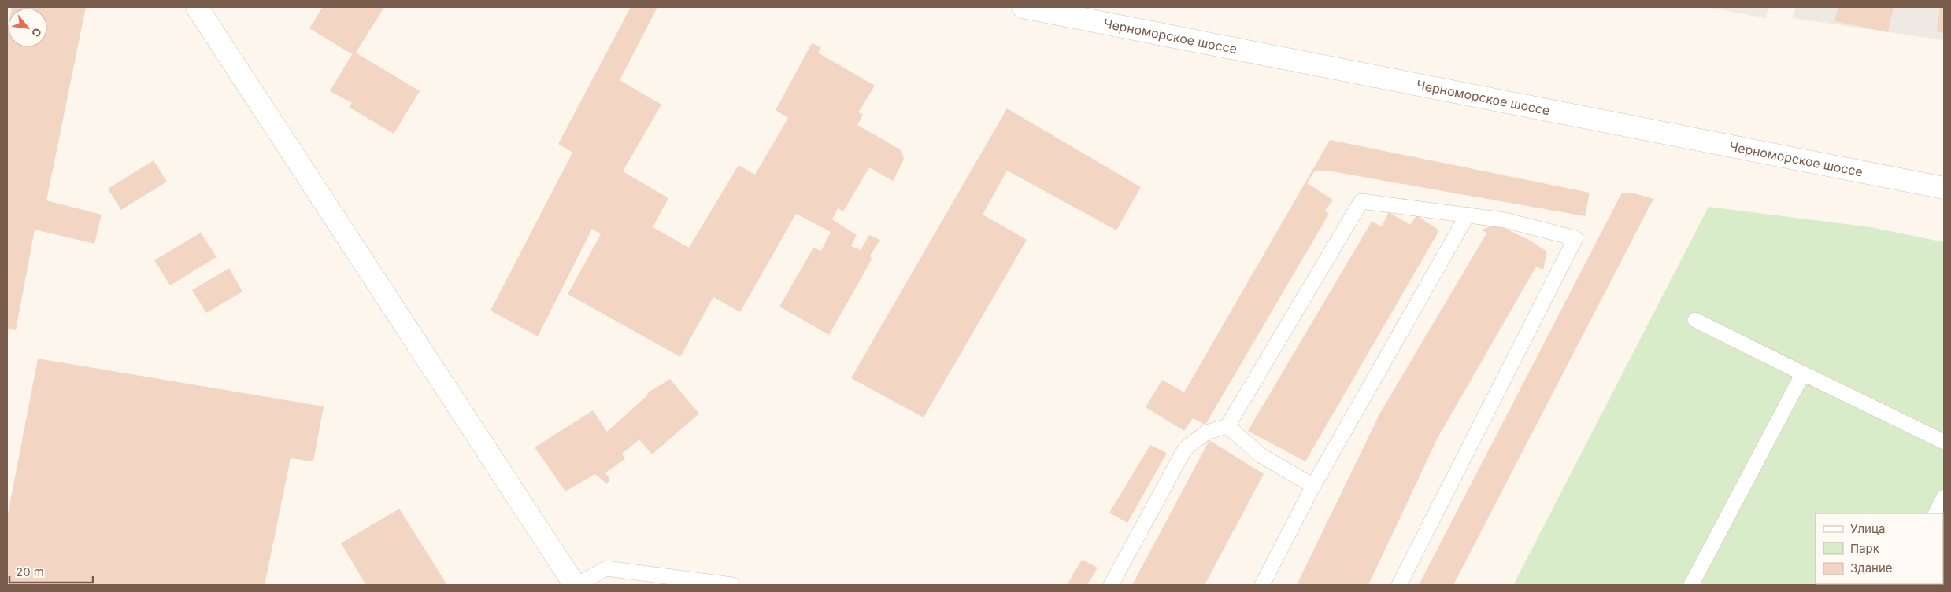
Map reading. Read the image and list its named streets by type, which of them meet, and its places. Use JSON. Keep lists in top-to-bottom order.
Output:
{
  "streets": {
    "main road": ["Черноморское шоссе"]
  },
  "legend": ["Улица", "Парк", "Здание"],
  "scale_bar": "20 m",
  "north": "bottom right"
}
